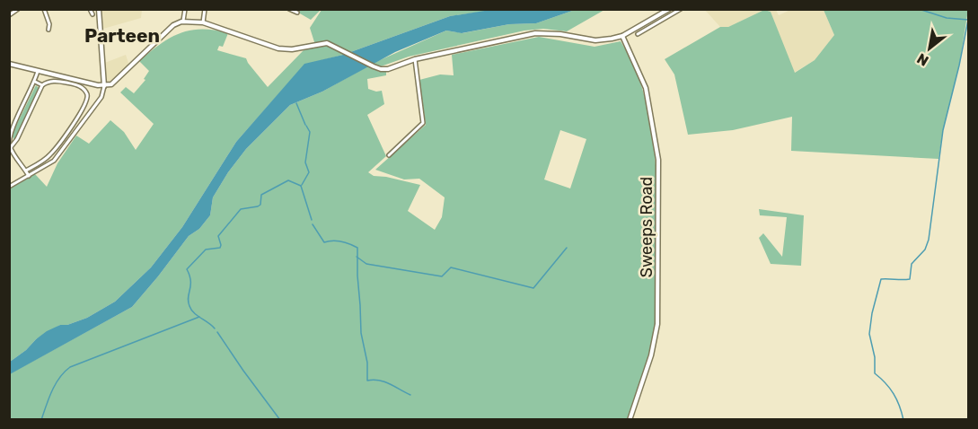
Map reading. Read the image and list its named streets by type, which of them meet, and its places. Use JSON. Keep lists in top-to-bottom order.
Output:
{
  "streets": {
    "main road": ["Sweeps Road"]
  },
  "districts": ["Parteen"],
  "north": "bottom left"
}
